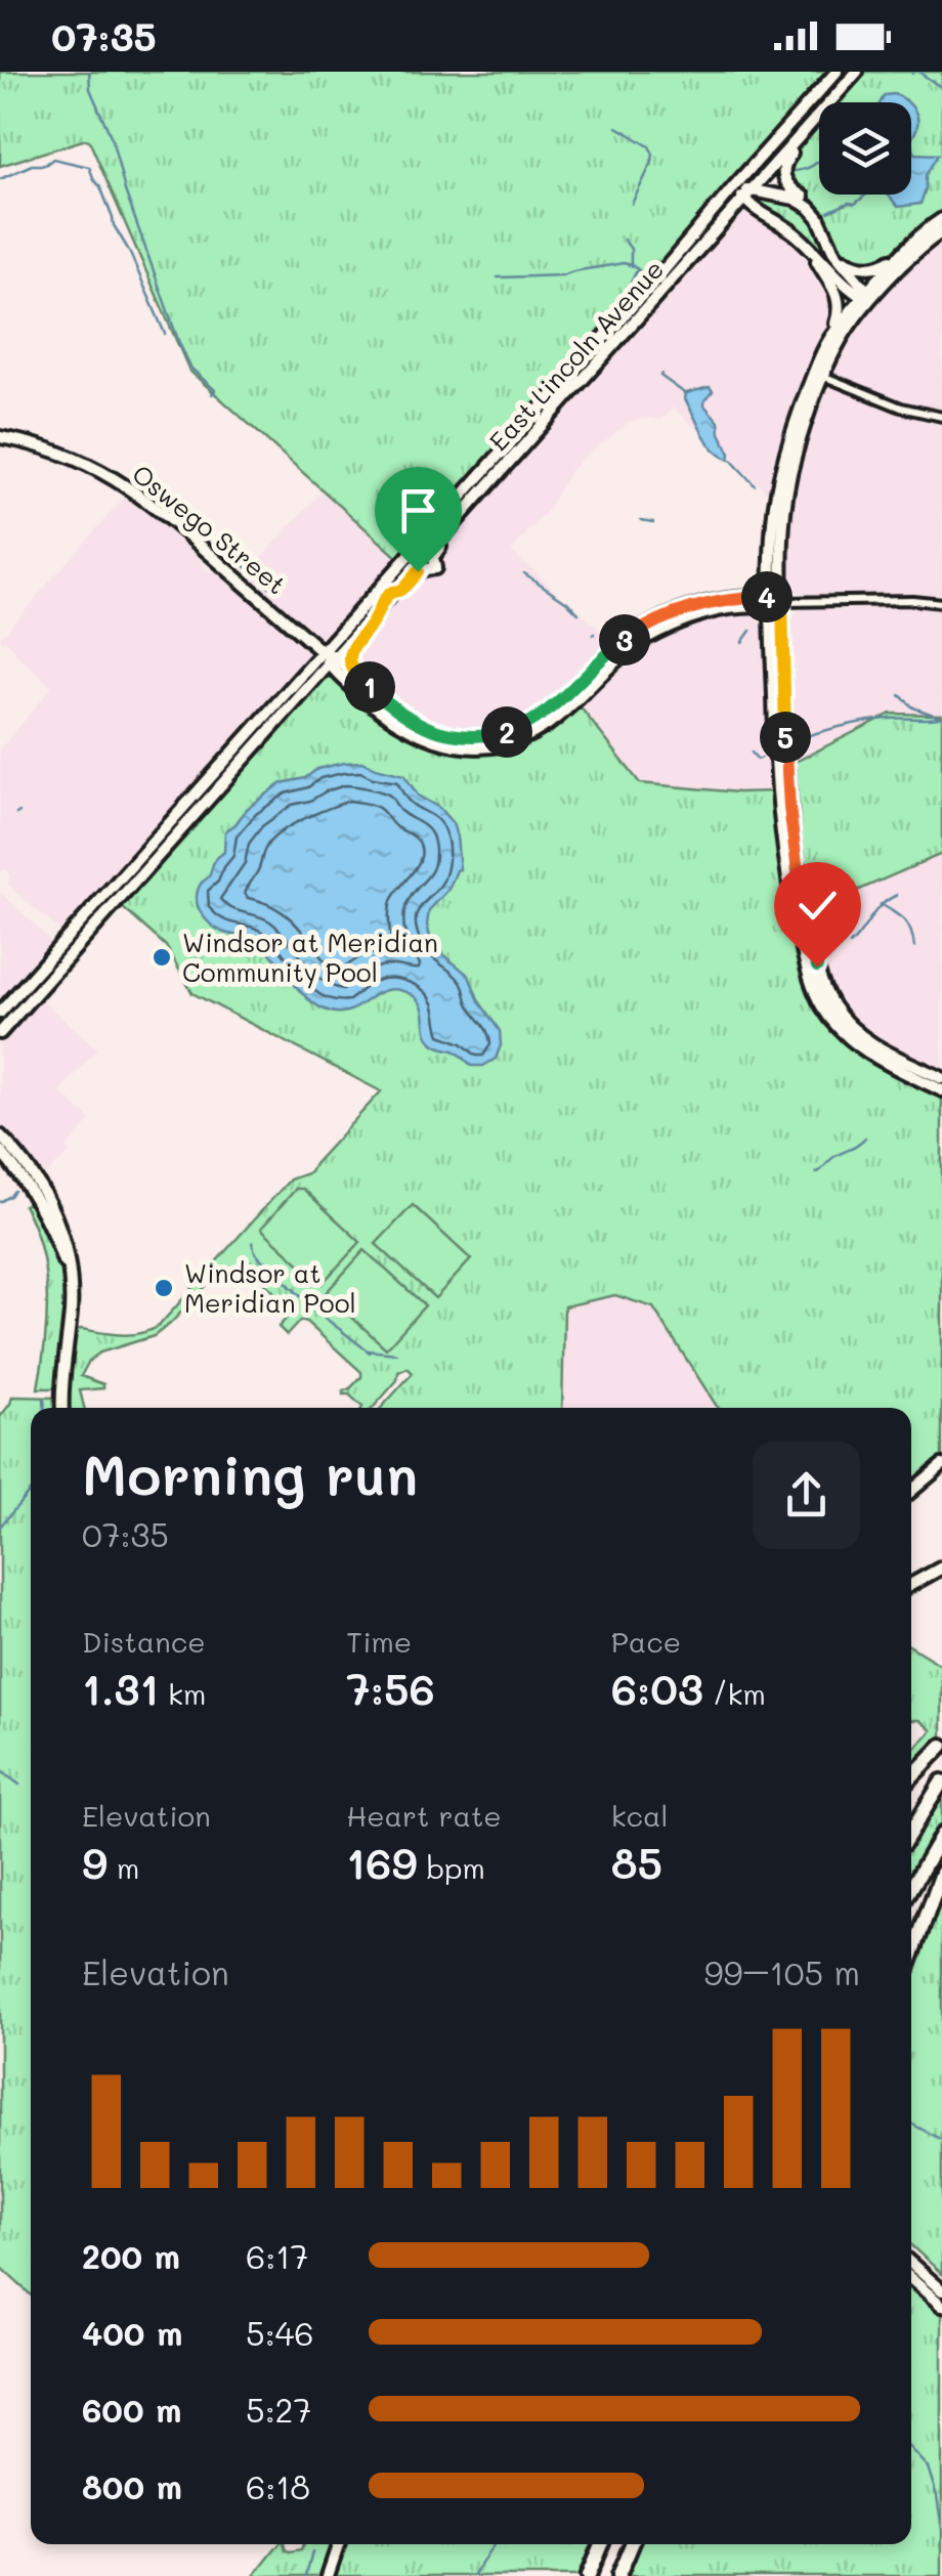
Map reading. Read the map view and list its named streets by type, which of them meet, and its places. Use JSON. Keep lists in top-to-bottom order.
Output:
{
  "streets": {
    "main road": ["East Lincoln Avenue", "Oswego Street"]
  },
  "crossings": [
    ["East Lincoln Avenue", "Oswego Street"]
  ],
  "places": ["Windsor at Meridian Community Pool", "Windsor at Meridian Pool"],
  "page": {
    "status": "07:35",
    "pins": [
      "4",
      "3",
      "1",
      "2",
      "5"
    ],
    "heading": ["Morning run", "07:35"],
    "stats": [
      ["Distance", "1.31 km"],
      ["Time", "7:56"],
      ["Pace", "6:03 /km"],
      ["Elevation", "9 m"],
      ["Heart rate", "169 bpm"],
      ["kcal", "85"]
    ],
    "chart": ["Elevation", "99–105 m"],
    "list": [
      {
        "name": "200 m",
        "note": "6:17"
      },
      {
        "name": "400 m",
        "note": "5:46"
      },
      {
        "name": "600 m",
        "note": "5:27"
      },
      {
        "name": "800 m",
        "note": "6:18"
      }
    ]
  }
}
